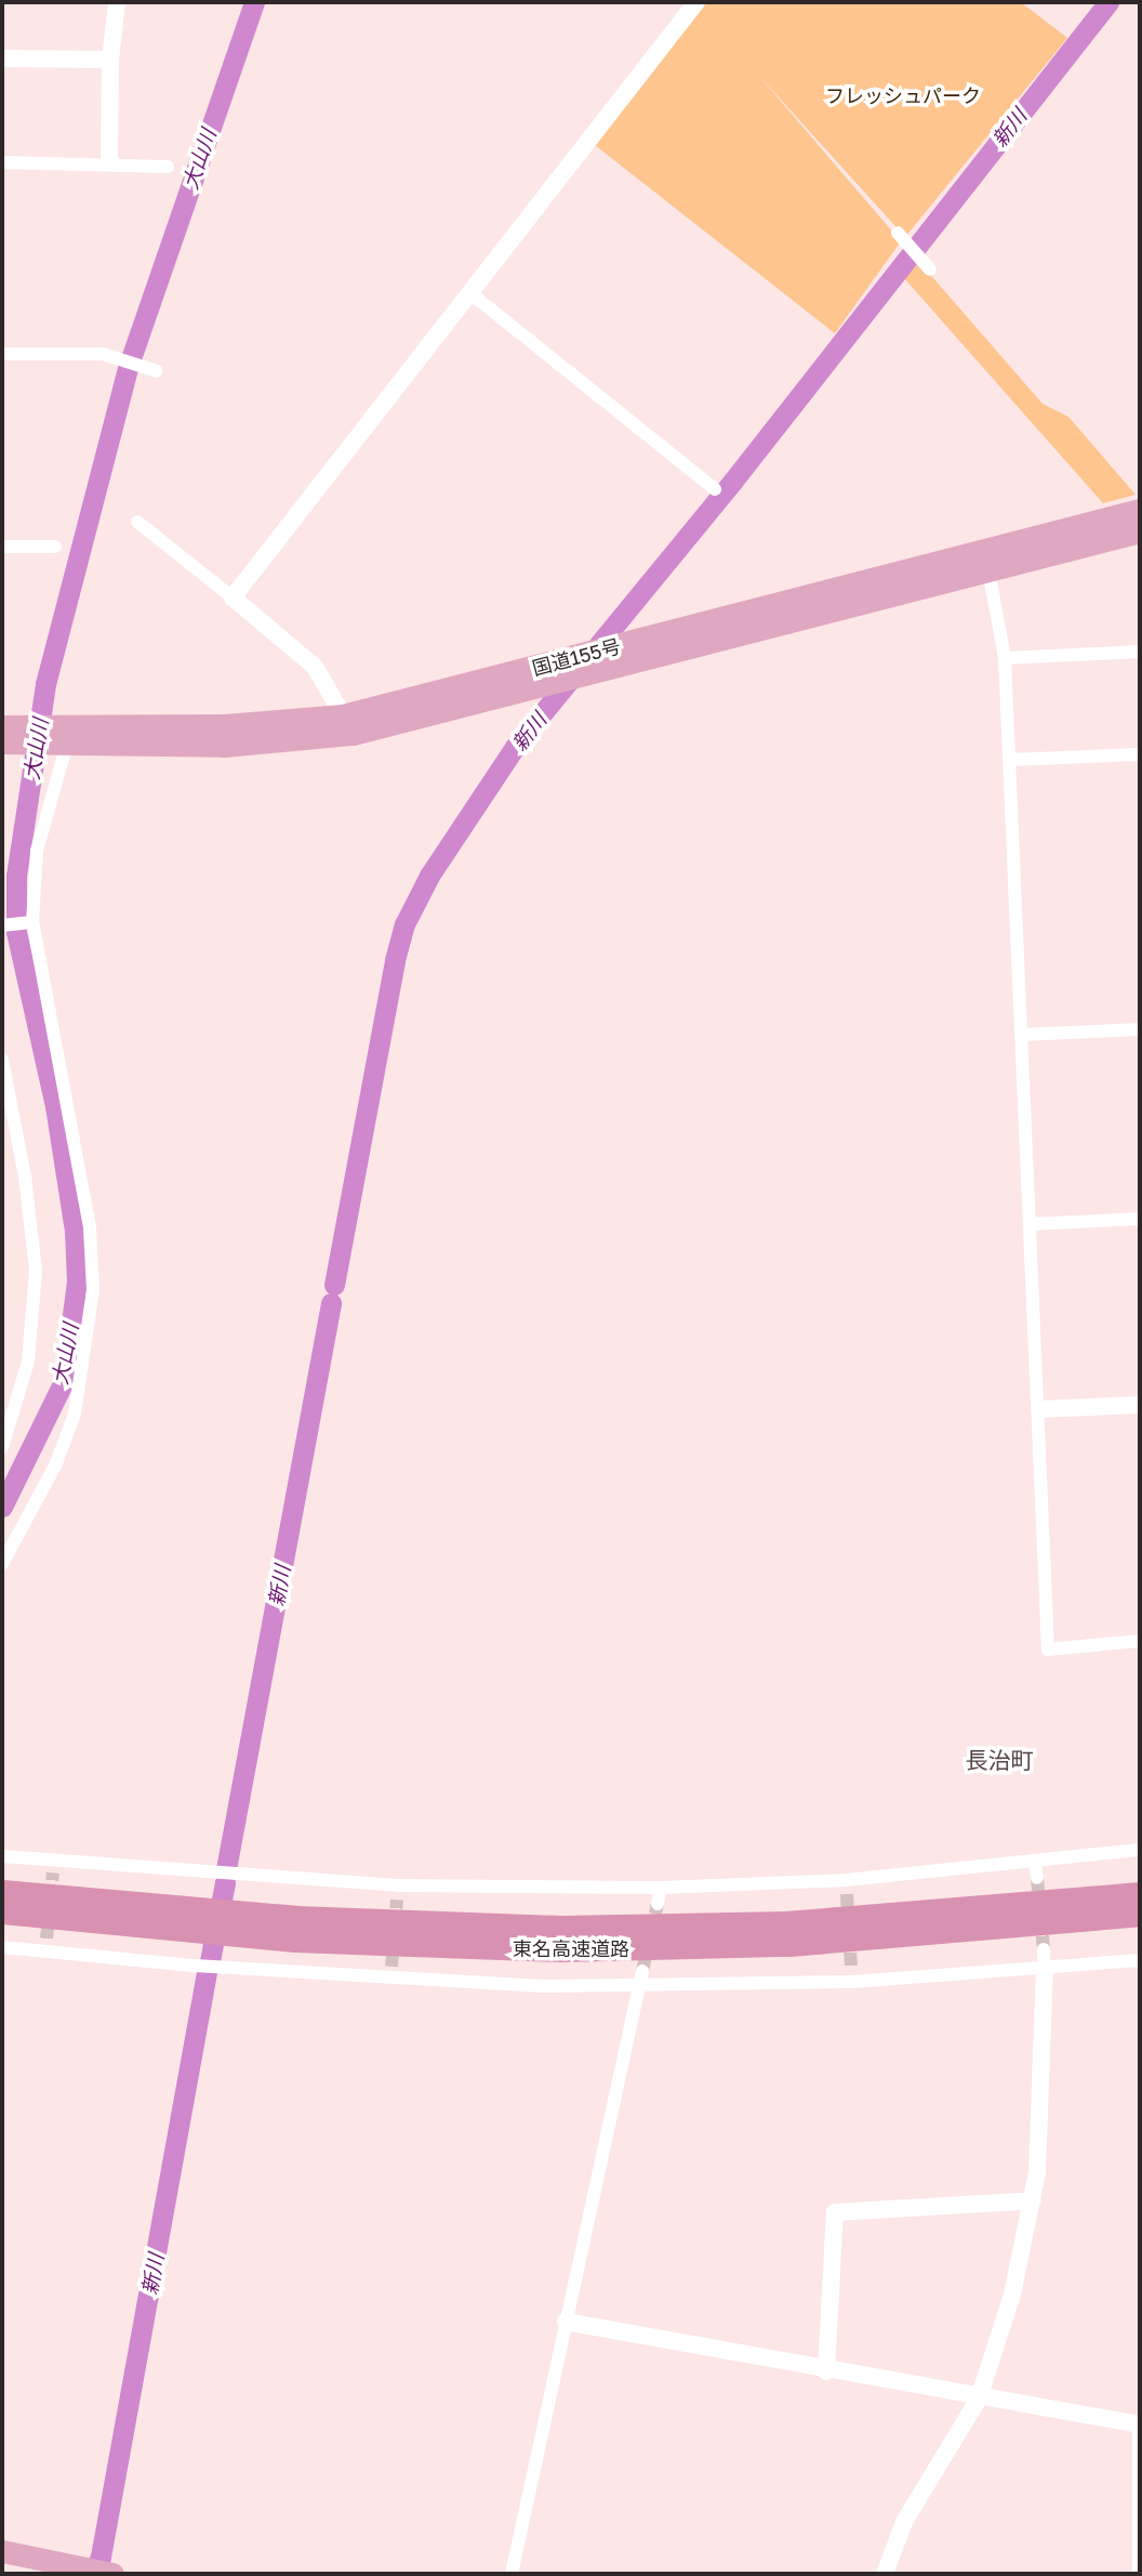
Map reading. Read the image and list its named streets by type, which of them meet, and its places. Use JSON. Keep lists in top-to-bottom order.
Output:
{
  "streets": {
    "highway": ["国道155号", "東名高速道路"]
  },
  "districts": ["長治町"],
  "water": ["新川", "大山川"],
  "parks": ["フレッシュパーク"]
}
